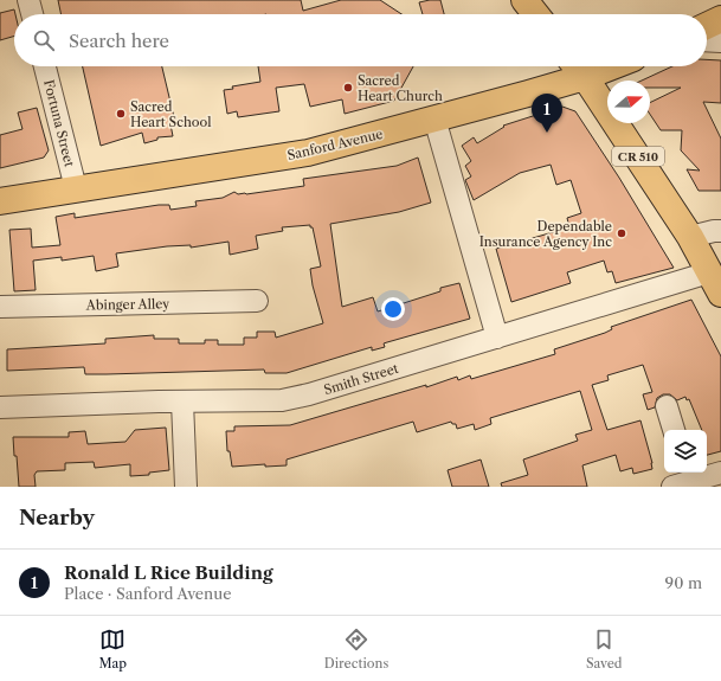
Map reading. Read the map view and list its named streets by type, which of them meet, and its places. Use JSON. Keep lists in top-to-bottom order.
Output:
{
  "streets": {
    "main road": ["Sanford Avenue", "CR 510"],
    "street": ["Fortuna Street", "Abinger Alley", "Smith Street"]
  },
  "crossings": [
    ["Fortuna Street", "Sanford Avenue"],
    ["Sanford Avenue", "CR 510"],
    ["CR 510", "Smith Street"]
  ],
  "places": ["Sacred Heart Church", "Sacred Heart School", "Dependable Insurance Agency Inc"],
  "north": "right",
  "page": {
    "search": "Search here",
    "pins": "1",
    "heading": "Nearby",
    "list": [
      {
        "mark": "1",
        "name": "Ronald L Rice Building",
        "note": "Place · Sanford Avenue",
        "value": "90 m"
      }
    ],
    "nav": ["Map", "Directions", "Saved"]
  }
}
